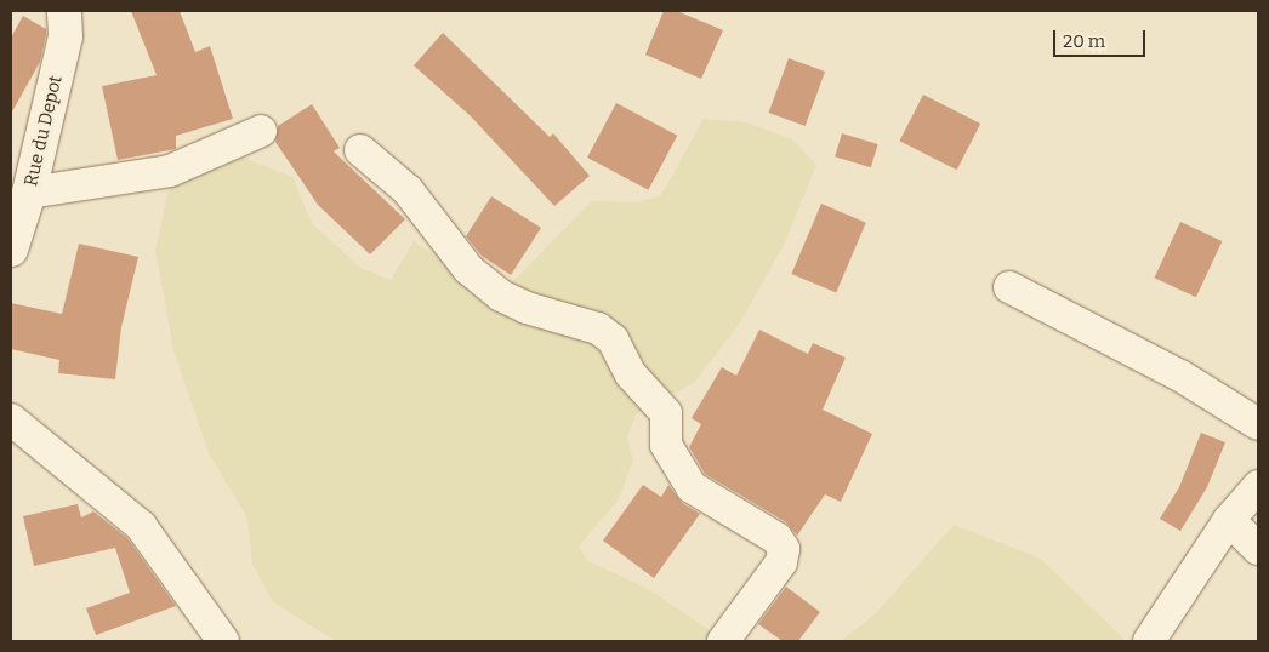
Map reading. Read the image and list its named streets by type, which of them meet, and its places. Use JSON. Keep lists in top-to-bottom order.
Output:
{
  "streets": {
    "street": ["Rue du Depot"]
  },
  "scale_bar": "20 m"
}
